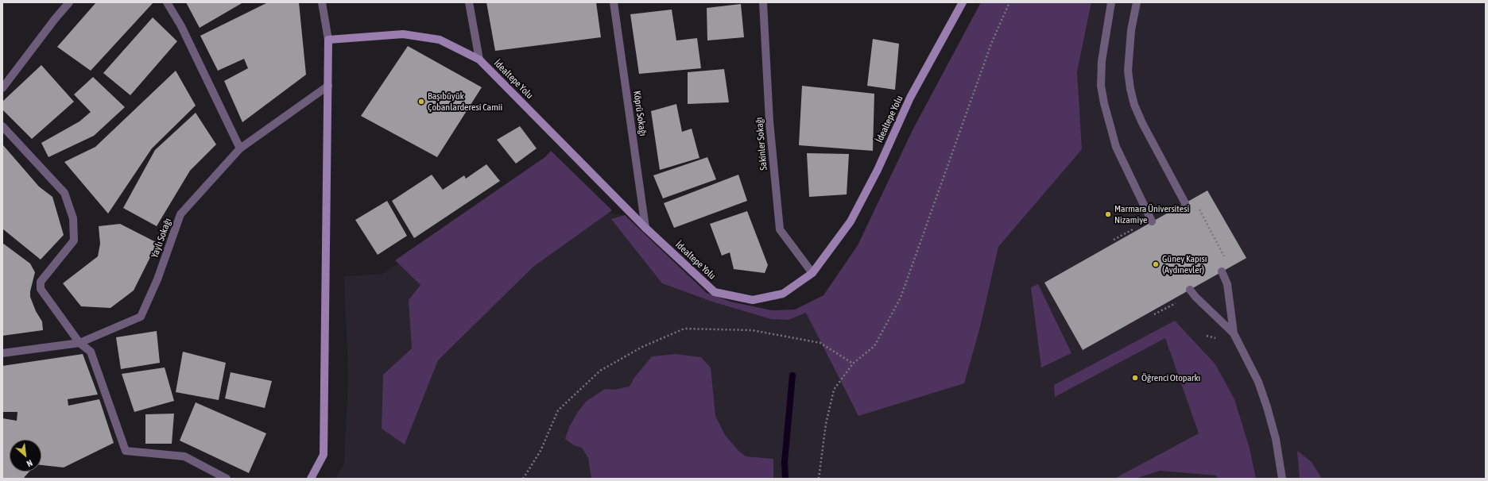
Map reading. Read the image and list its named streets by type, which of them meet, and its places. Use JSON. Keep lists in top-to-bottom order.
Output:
{
  "streets": {
    "main road": ["İdealtepe Yolu"],
    "street": ["Köprü Sokağı", "Sakinler Sokağı", "Yaylı Sokağı"]
  },
  "crossings": [
    ["İdealtepe Yolu", "Köprü Sokağı"],
    ["İdealtepe Yolu", "Sakinler Sokağı"]
  ],
  "places": [
    "Başıbüyük Çobanlarderesi Camii",
    "Marmara Üniversitesi Nizamiye",
    "Güney Kapısı (Aydınevler)",
    "Öğrenci Otoparkı"
  ],
  "north": "bottom right"
}
